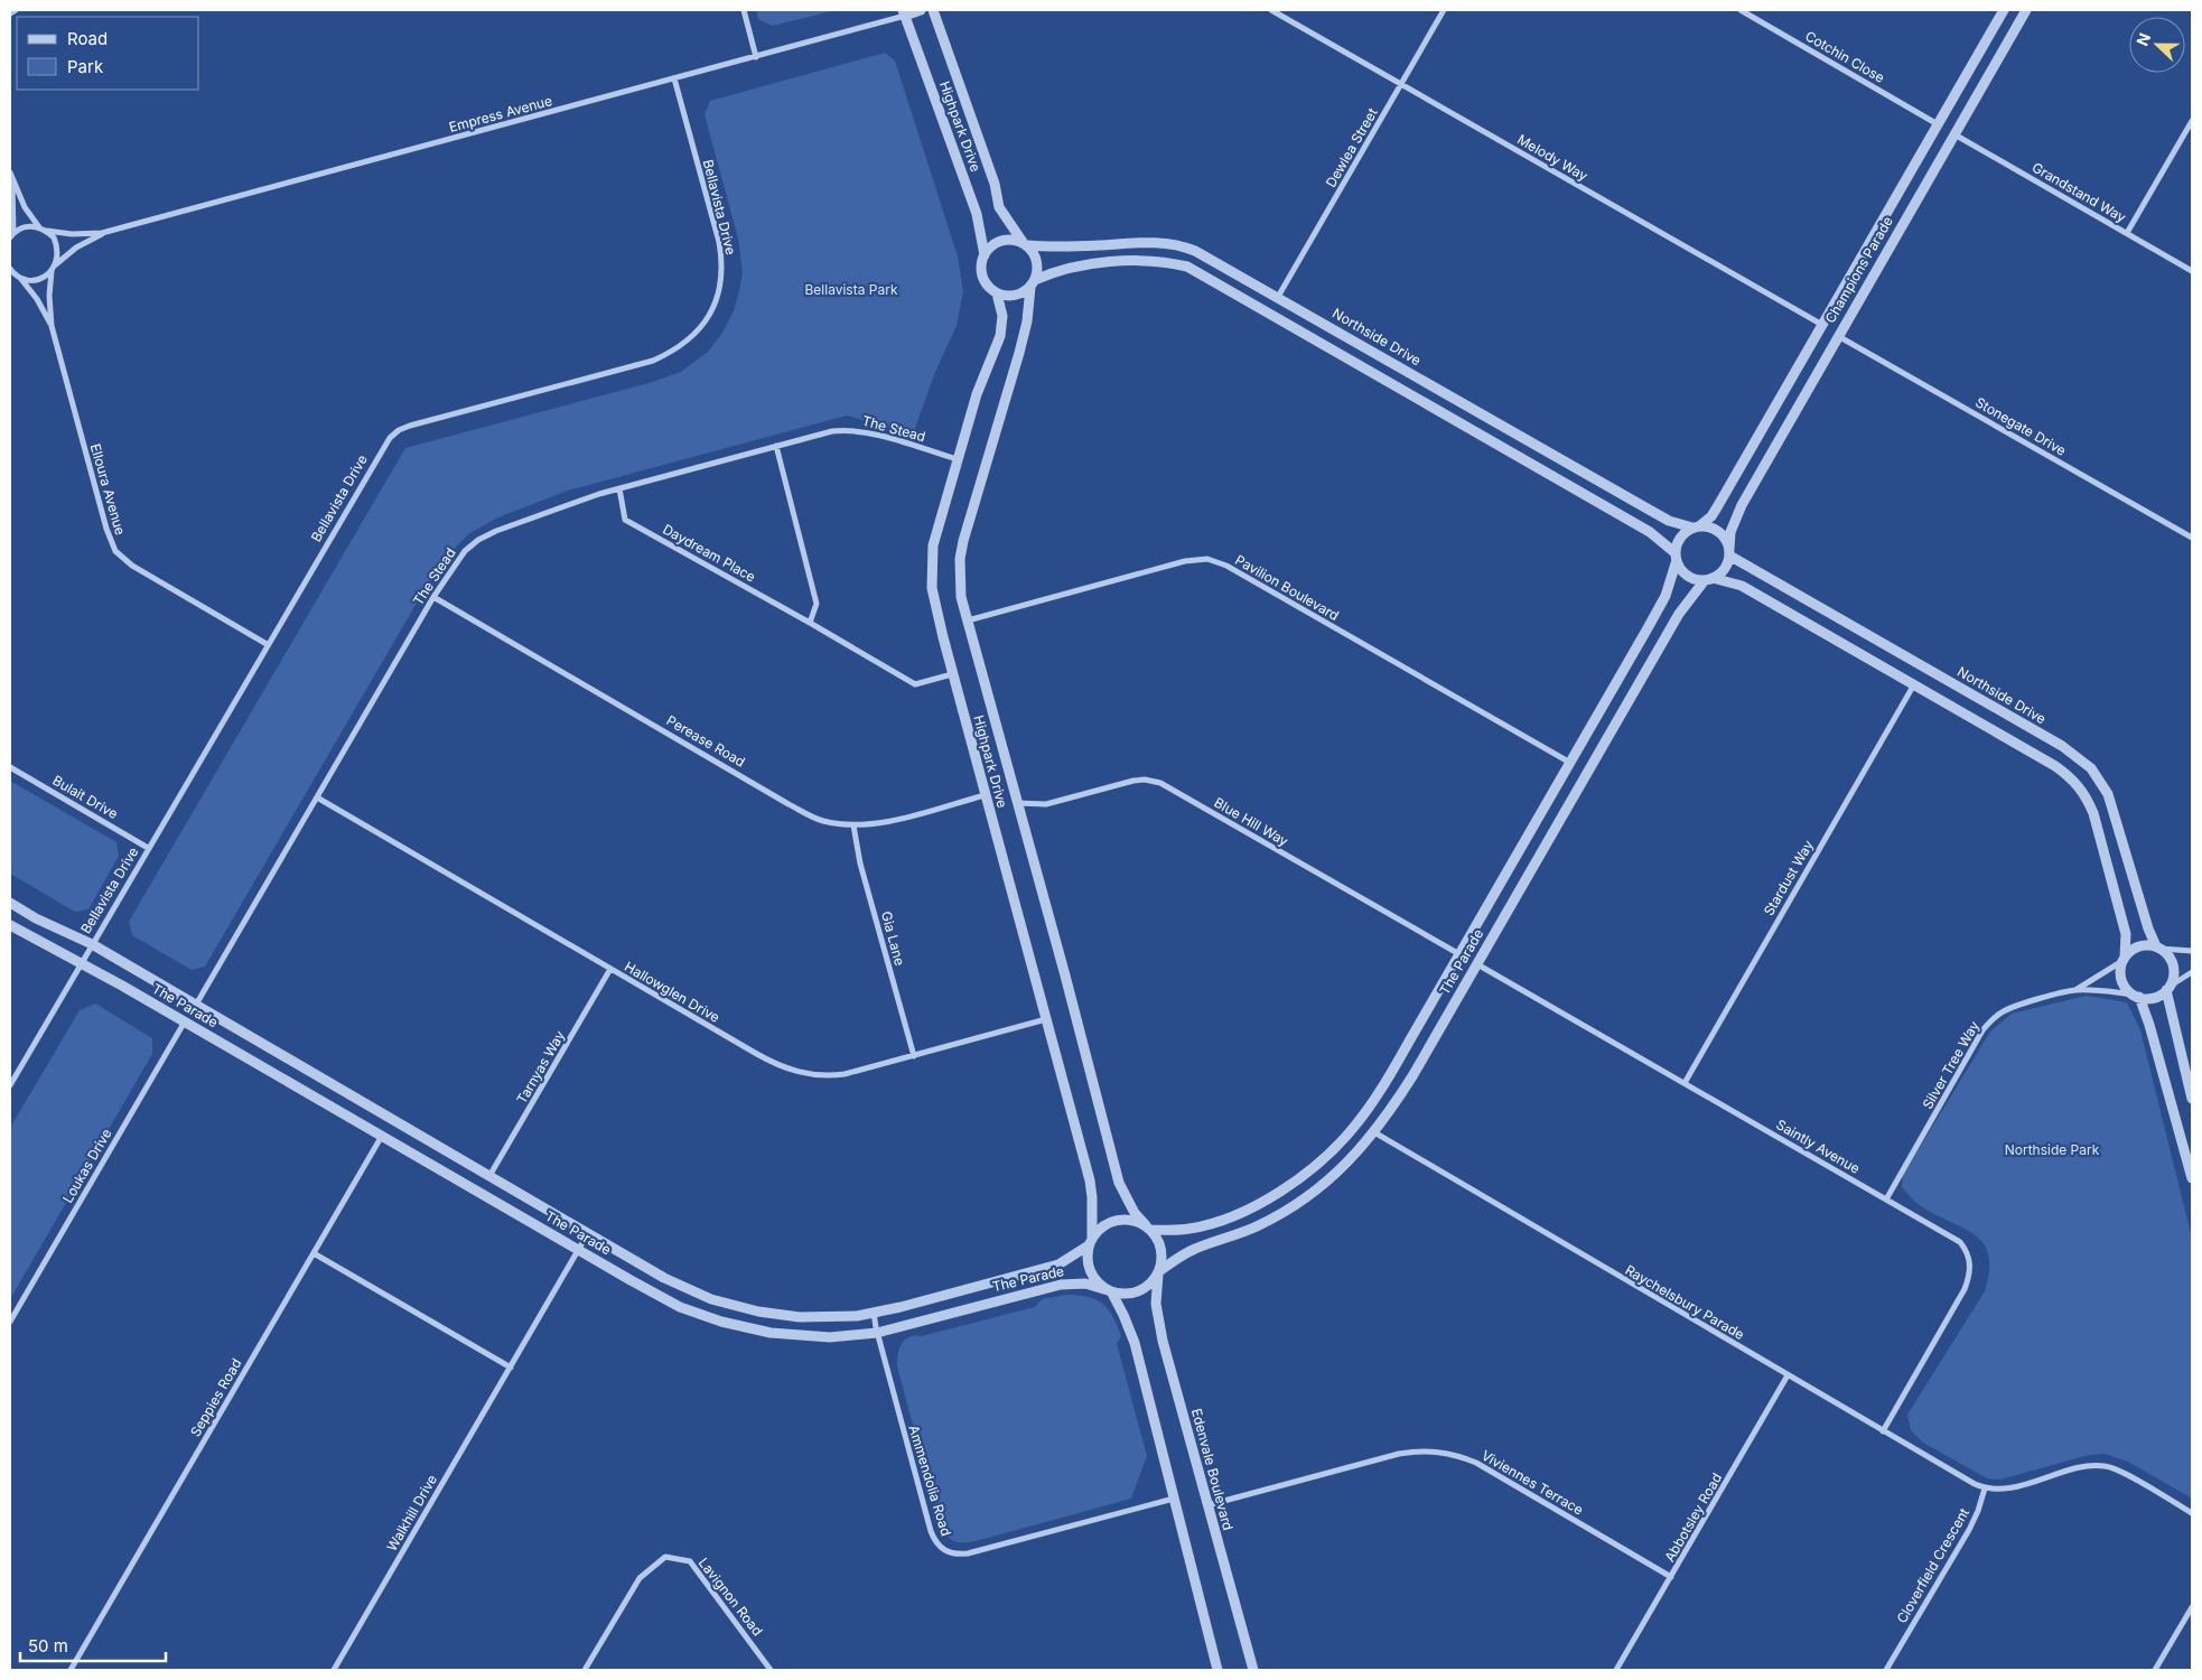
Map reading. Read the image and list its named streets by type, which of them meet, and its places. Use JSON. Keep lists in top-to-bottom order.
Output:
{
  "streets": {
    "street": [
      "Cotchin Close",
      "Empress Avenue",
      "Highpark Drive",
      "Dewlea Street",
      "Melody Way",
      "Grandstand Way",
      "Bellavista Drive",
      "Champions Parade",
      "Northside Drive",
      "Stonegate Drive",
      "The Stead",
      "Elloura Avenue",
      "Daydream Place",
      "Pavilion Boulevard",
      "Perease Road",
      "Bulait Drive",
      "Blue Hill Way",
      "Stardust Way",
      "Gia Lane",
      "The Parade",
      "Hallowglen Drive",
      "Silver Tree Way",
      "Tarnyas Way",
      "Saintly Avenue",
      "Loukas Drive",
      "Raychelsbury Parade",
      "Seppies Road",
      "Edenvale Boulevard",
      "Ammendolia Road",
      "Viviennes Terrace",
      "Walkhill Drive",
      "Abbotsley Road",
      "Cloverfield Crescent",
      "Lavignon Road"
    ]
  },
  "crossings": [
    ["Cotchin Close", "Champions Parade"],
    ["Empress Avenue", "Highpark Drive"],
    ["Empress Avenue", "Bellavista Drive"],
    ["Empress Avenue", "Elloura Avenue"],
    ["Highpark Drive", "Northside Drive"],
    ["Highpark Drive", "The Stead"],
    ["Highpark Drive", "Daydream Place"],
    ["Highpark Drive", "Pavilion Boulevard"],
    ["Highpark Drive", "Perease Road"],
    ["Highpark Drive", "Blue Hill Way"],
    ["Highpark Drive", "The Parade"],
    ["Highpark Drive", "Hallowglen Drive"],
    ["Highpark Drive", "Edenvale Boulevard"],
    ["Dewlea Street", "Melody Way"],
    ["Dewlea Street", "Northside Drive"],
    ["Melody Way", "Champions Parade"],
    ["Grandstand Way", "Champions Parade"],
    ["Bellavista Drive", "Elloura Avenue"],
    ["Bellavista Drive", "Bulait Drive"],
    ["Bellavista Drive", "The Parade"],
    ["Champions Parade", "Northside Drive"],
    ["Champions Parade", "Stonegate Drive"],
    ["Champions Parade", "The Parade"],
    ["Northside Drive", "The Parade"],
    ["Northside Drive", "Silver Tree Way"],
    ["The Stead", "Daydream Place"],
    ["The Stead", "Perease Road"],
    ["The Stead", "The Parade"],
    ["The Stead", "Hallowglen Drive"],
    ["Pavilion Boulevard", "The Parade"],
    ["Perease Road", "Gia Lane"],
    ["Blue Hill Way", "The Parade"],
    ["Stardust Way", "Saintly Avenue"],
    ["Gia Lane", "Hallowglen Drive"],
    ["The Parade", "Tarnyas Way"],
    ["The Parade", "Saintly Avenue"],
    ["The Parade", "Loukas Drive"],
    ["The Parade", "Raychelsbury Parade"],
    ["The Parade", "Seppies Road"],
    ["The Parade", "Edenvale Boulevard"],
    ["The Parade", "Ammendolia Road"],
    ["The Parade", "Walkhill Drive"],
    ["Hallowglen Drive", "Tarnyas Way"],
    ["Silver Tree Way", "Saintly Avenue"],
    ["Saintly Avenue", "Raychelsbury Parade"],
    ["Raychelsbury Parade", "Abbotsley Road"],
    ["Raychelsbury Parade", "Cloverfield Crescent"],
    ["Edenvale Boulevard", "Viviennes Terrace"],
    ["Viviennes Terrace", "Abbotsley Road"]
  ],
  "parks": ["Bellavista Park", "Northside Park"],
  "legend": ["Road", "Park"],
  "scale_bar": "50 m",
  "north": "left"
}
